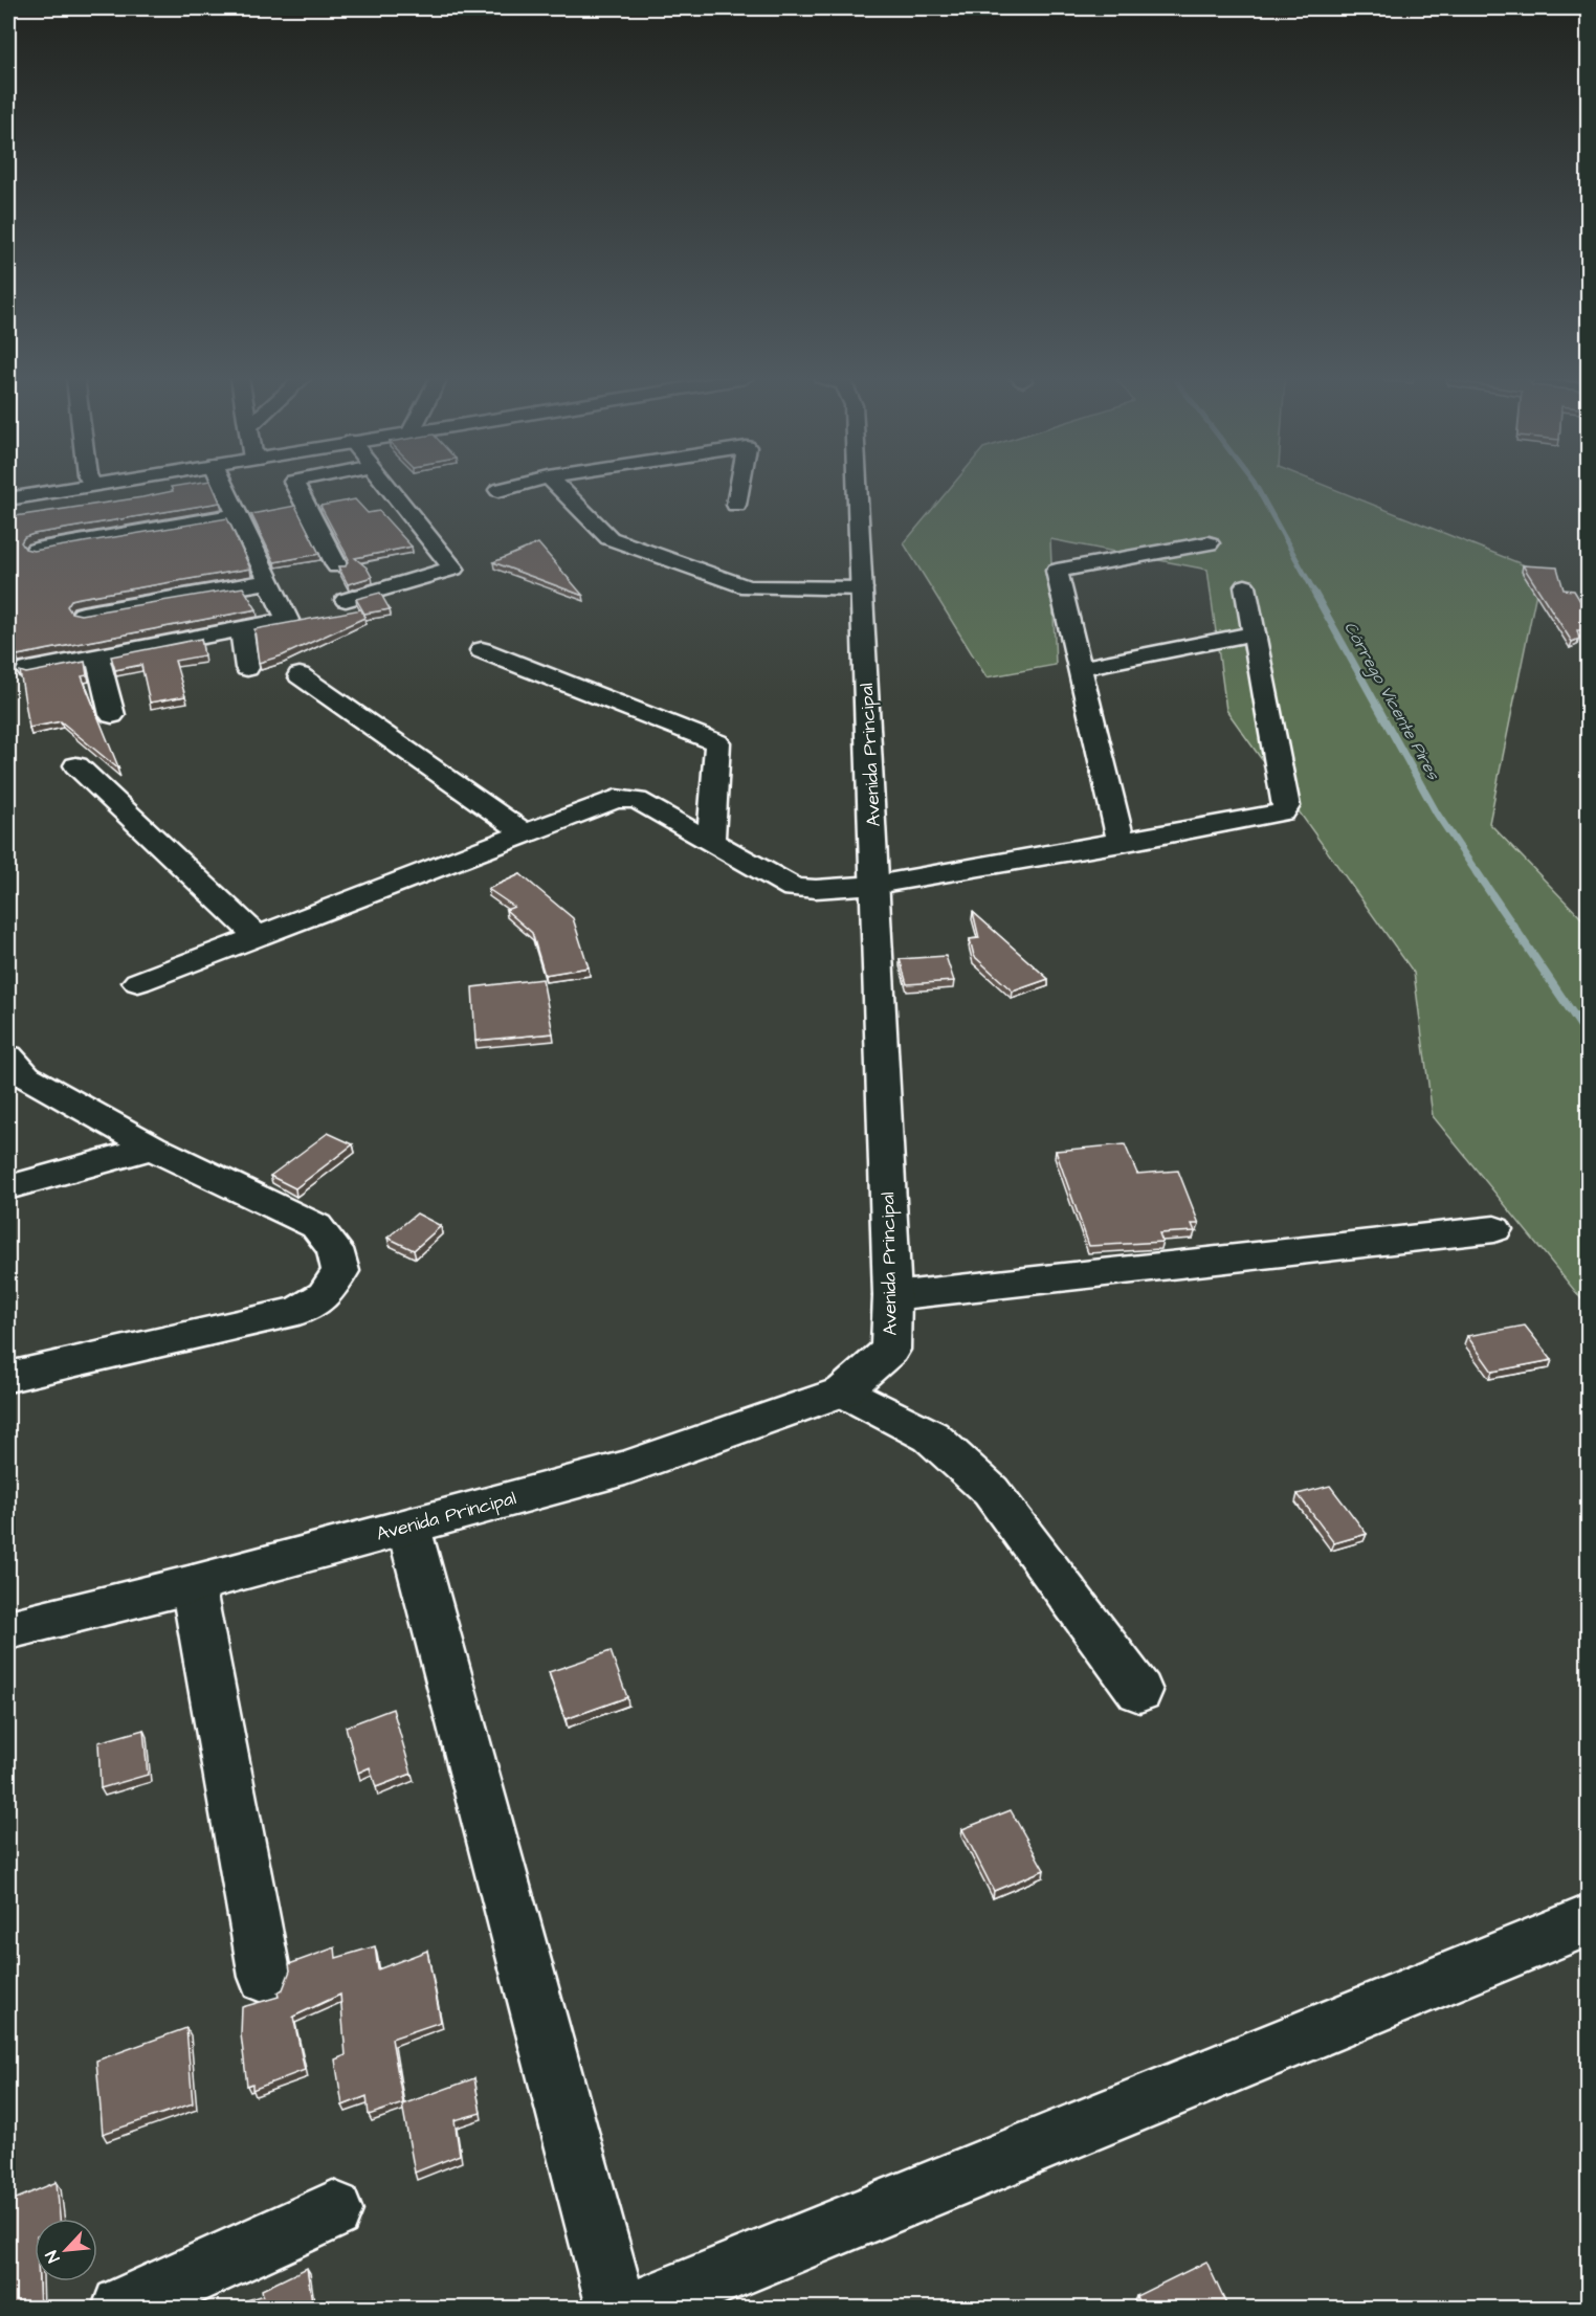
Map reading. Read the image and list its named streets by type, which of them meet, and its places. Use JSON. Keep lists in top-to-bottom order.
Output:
{
  "streets": {
    "street": ["Avenida Principal"]
  },
  "water": ["Córrego Vicente Pires"],
  "north": "bottom left"
}
